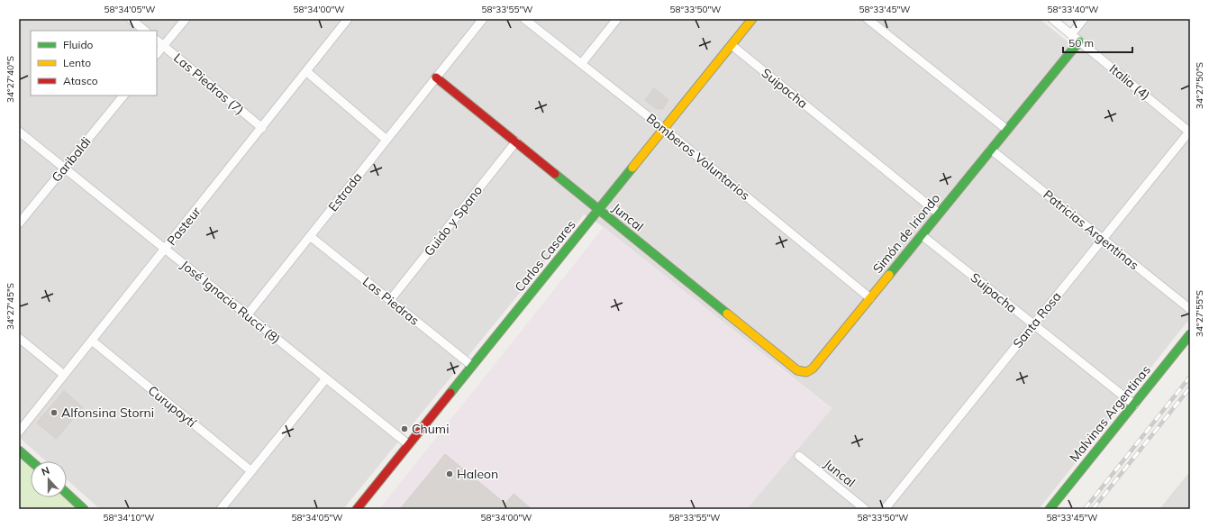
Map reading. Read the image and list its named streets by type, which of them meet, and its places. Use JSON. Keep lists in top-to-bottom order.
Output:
{
  "streets": {
    "street": [
      "Italia (4)",
      "Las Piedras (7)",
      "Suipacha",
      "Bomberos Voluntarios",
      "Garibaldi",
      "Estrada",
      "Juncal",
      "Guido y Spano",
      "Pasteur",
      "Patricias Argentinas",
      "Simón de Iriondo",
      "Carlos Casares",
      "Las Piedras",
      "José Ignacio Rucci (8)",
      "Santa Rosa",
      "Curupaytí",
      "Malvinas Argentinas"
    ]
  },
  "crossings": [
    ["Italia (4)", "Simón de Iriondo"],
    ["Italia (4)", "Santa Rosa"],
    ["Las Piedras (7)", "Pasteur"],
    ["Suipacha", "Simón de Iriondo"],
    ["Suipacha", "Carlos Casares"],
    ["Suipacha", "Santa Rosa"],
    ["Suipacha", "Malvinas Argentinas"],
    ["Bomberos Voluntarios", "Simón de Iriondo"],
    ["Bomberos Voluntarios", "Carlos Casares"],
    ["Garibaldi", "José Ignacio Rucci (8)"],
    ["Estrada", "Juncal"],
    ["Estrada", "Las Piedras"],
    ["Estrada", "José Ignacio Rucci (8)"],
    ["Juncal", "Guido y Spano"],
    ["Juncal", "Simón de Iriondo"],
    ["Juncal", "Carlos Casares"],
    ["Guido y Spano", "Las Piedras"],
    ["Pasteur", "José Ignacio Rucci (8)"],
    ["Pasteur", "Curupaytí"],
    ["Patricias Argentinas", "Simón de Iriondo"],
    ["Patricias Argentinas", "Santa Rosa"],
    ["Carlos Casares", "Las Piedras"],
    ["Carlos Casares", "José Ignacio Rucci (8)"]
  ],
  "places": ["Alfonsina Storni", "Chumi", "Haleon"],
  "legend": ["Fluido", "Lento", "Atasco"],
  "scale_bar": "50 m",
  "north": "top",
  "coordinates": [
    "58°34'05\"W",
    "58°34'00\"W",
    "58°33'55\"W",
    "58°33'50\"W",
    "58°33'45\"W",
    "58°33'40\"W",
    "34°27'40\"S",
    "34°27'50\"S",
    "34°27'45\"S",
    "34°27'55\"S",
    "58°34'10\"W"
  ]
}
